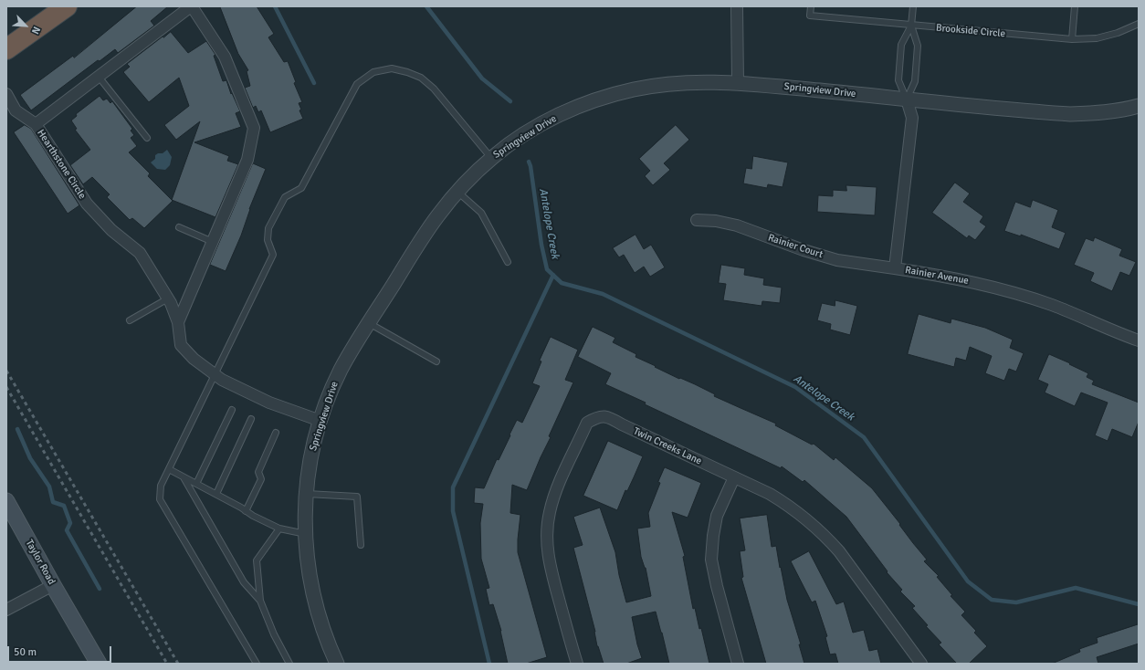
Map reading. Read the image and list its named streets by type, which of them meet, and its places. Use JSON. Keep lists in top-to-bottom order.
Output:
{
  "streets": {
    "main road": ["Taylor Road"],
    "street": [
      "Springview Drive",
      "Hearthstone Circle",
      "Rainier Court",
      "Rainier Avenue",
      "Twin Creeks Lane"
    ],
    "lane": ["Brookside Circle"]
  },
  "crossings": [
    ["Springview Drive", "Hearthstone Circle"],
    ["Springview Drive", "Rainier Avenue"],
    ["Rainier Court", "Rainier Avenue"]
  ],
  "water": ["Antelope Creek"],
  "scale_bar": "50 m",
  "north": "bottom right"
}
